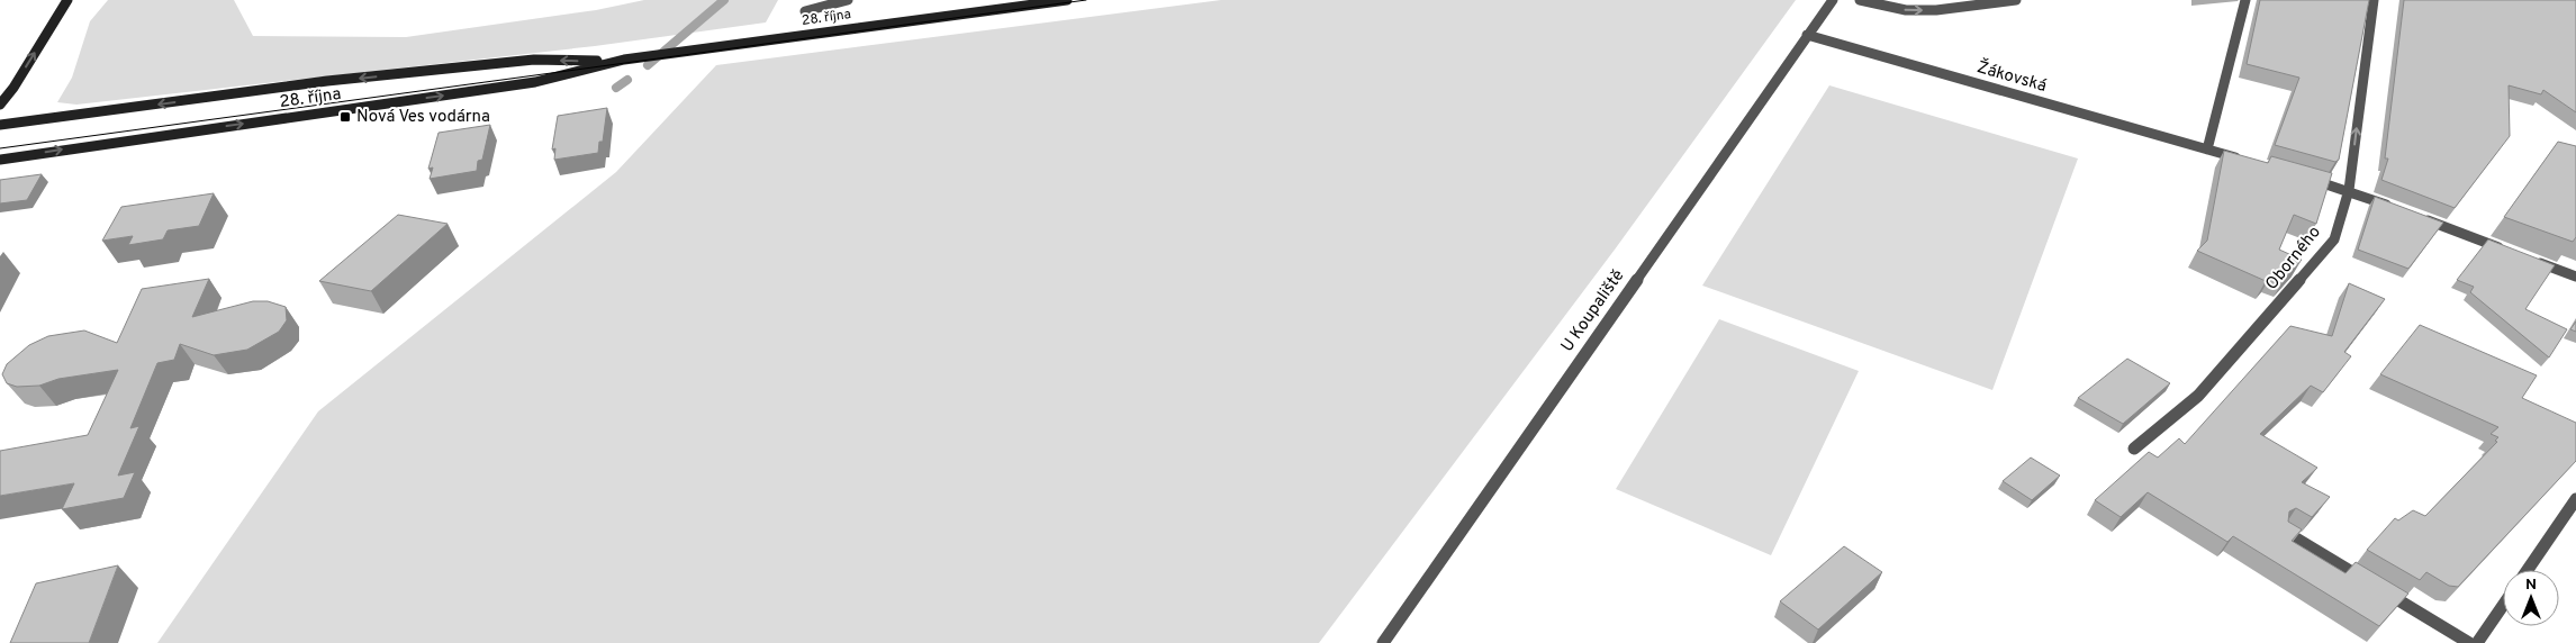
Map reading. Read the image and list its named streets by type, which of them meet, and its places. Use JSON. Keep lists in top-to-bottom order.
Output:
{
  "streets": {
    "main road": ["28. října"],
    "street": ["Žákovská", "Oborného", "U Koupaliště"]
  },
  "crossings": [
    ["Žákovská", "U Koupaliště"]
  ],
  "one_way": ["Oborného"],
  "places": {
    "transit": ["Nová Ves vodárna"]
  },
  "north": "top"
}
